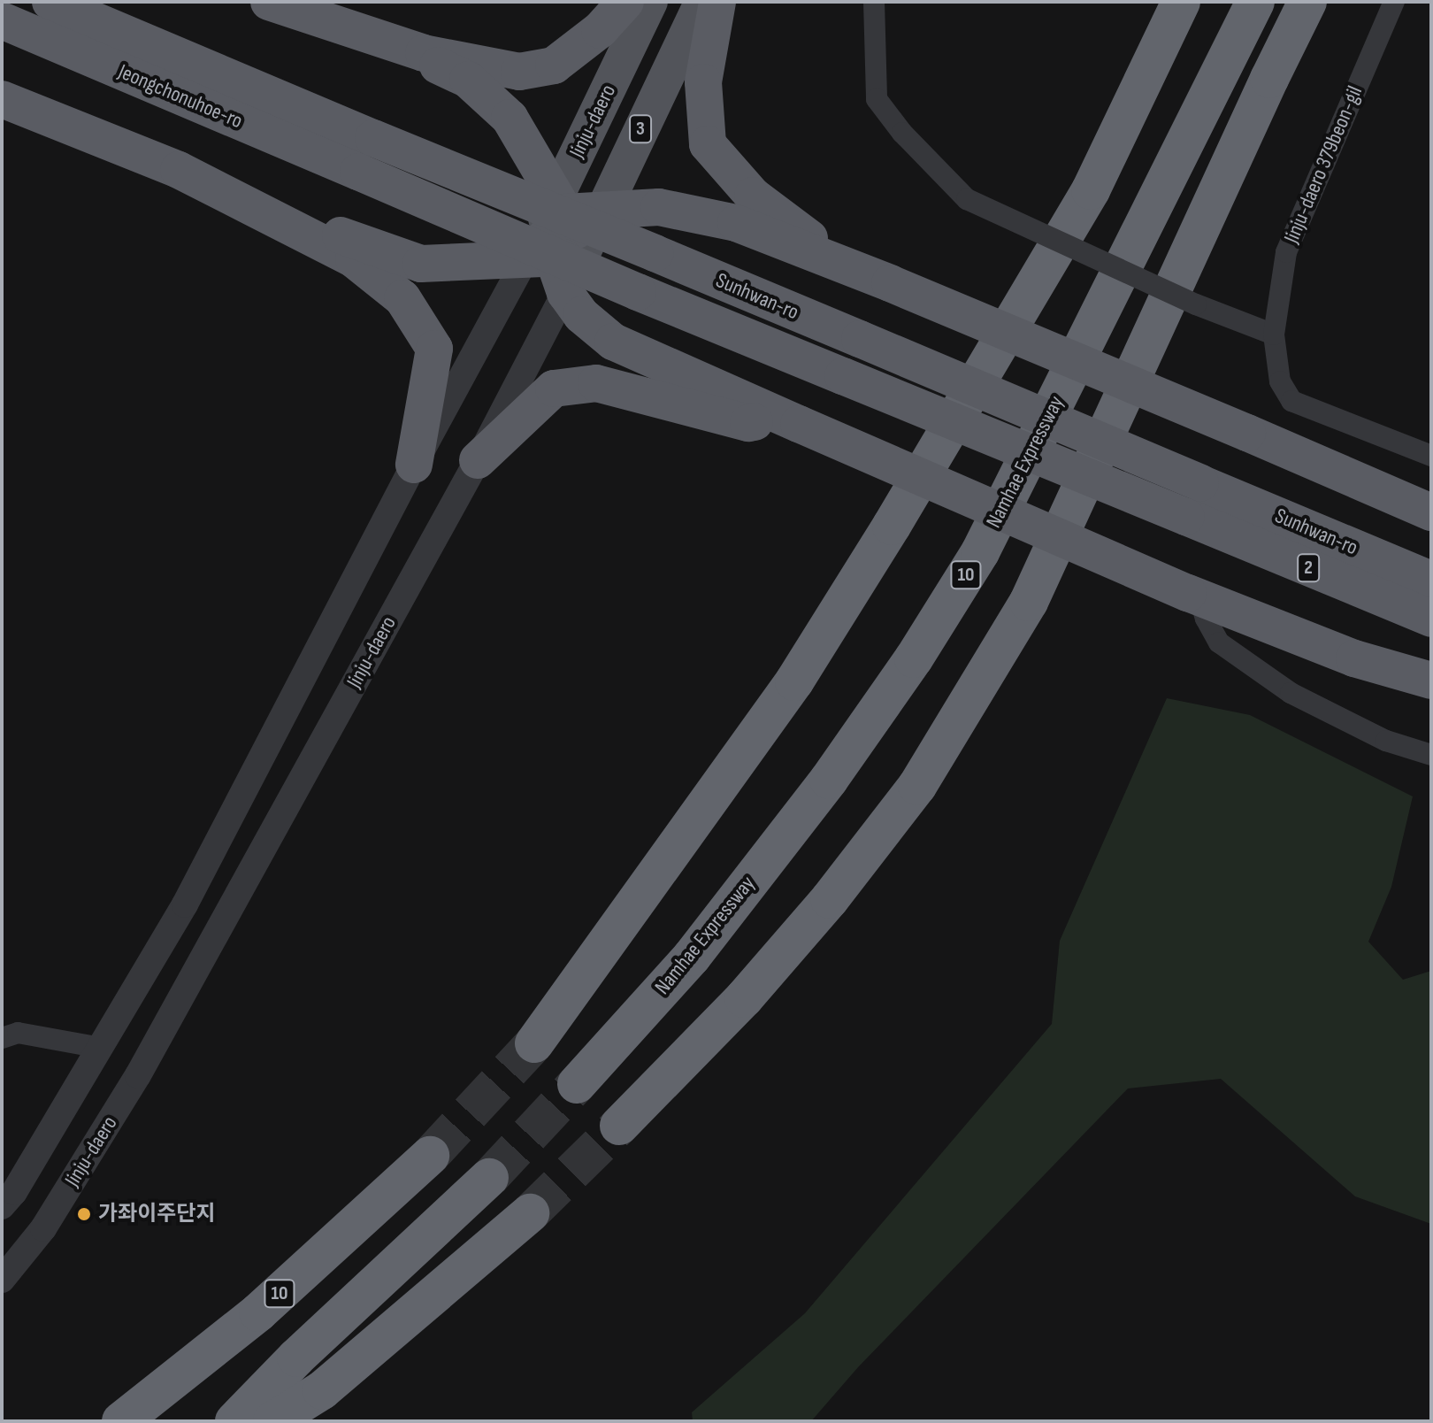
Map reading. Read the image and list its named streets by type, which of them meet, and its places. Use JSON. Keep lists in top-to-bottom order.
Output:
{
  "streets": {
    "highway": [
      "Jeongchonuhoe-ro",
      "Sunhwan-ro",
      "Namhae Expressway",
      "2",
      "10"
    ],
    "main road": ["Jinju-daero", "3"],
    "street": ["Jinju-daero 379beon-gil"]
  },
  "crossings": [
    ["Jeongchonuhoe-ro", "Sunhwan-ro"]
  ],
  "places": ["가좌이주단지"]
}
